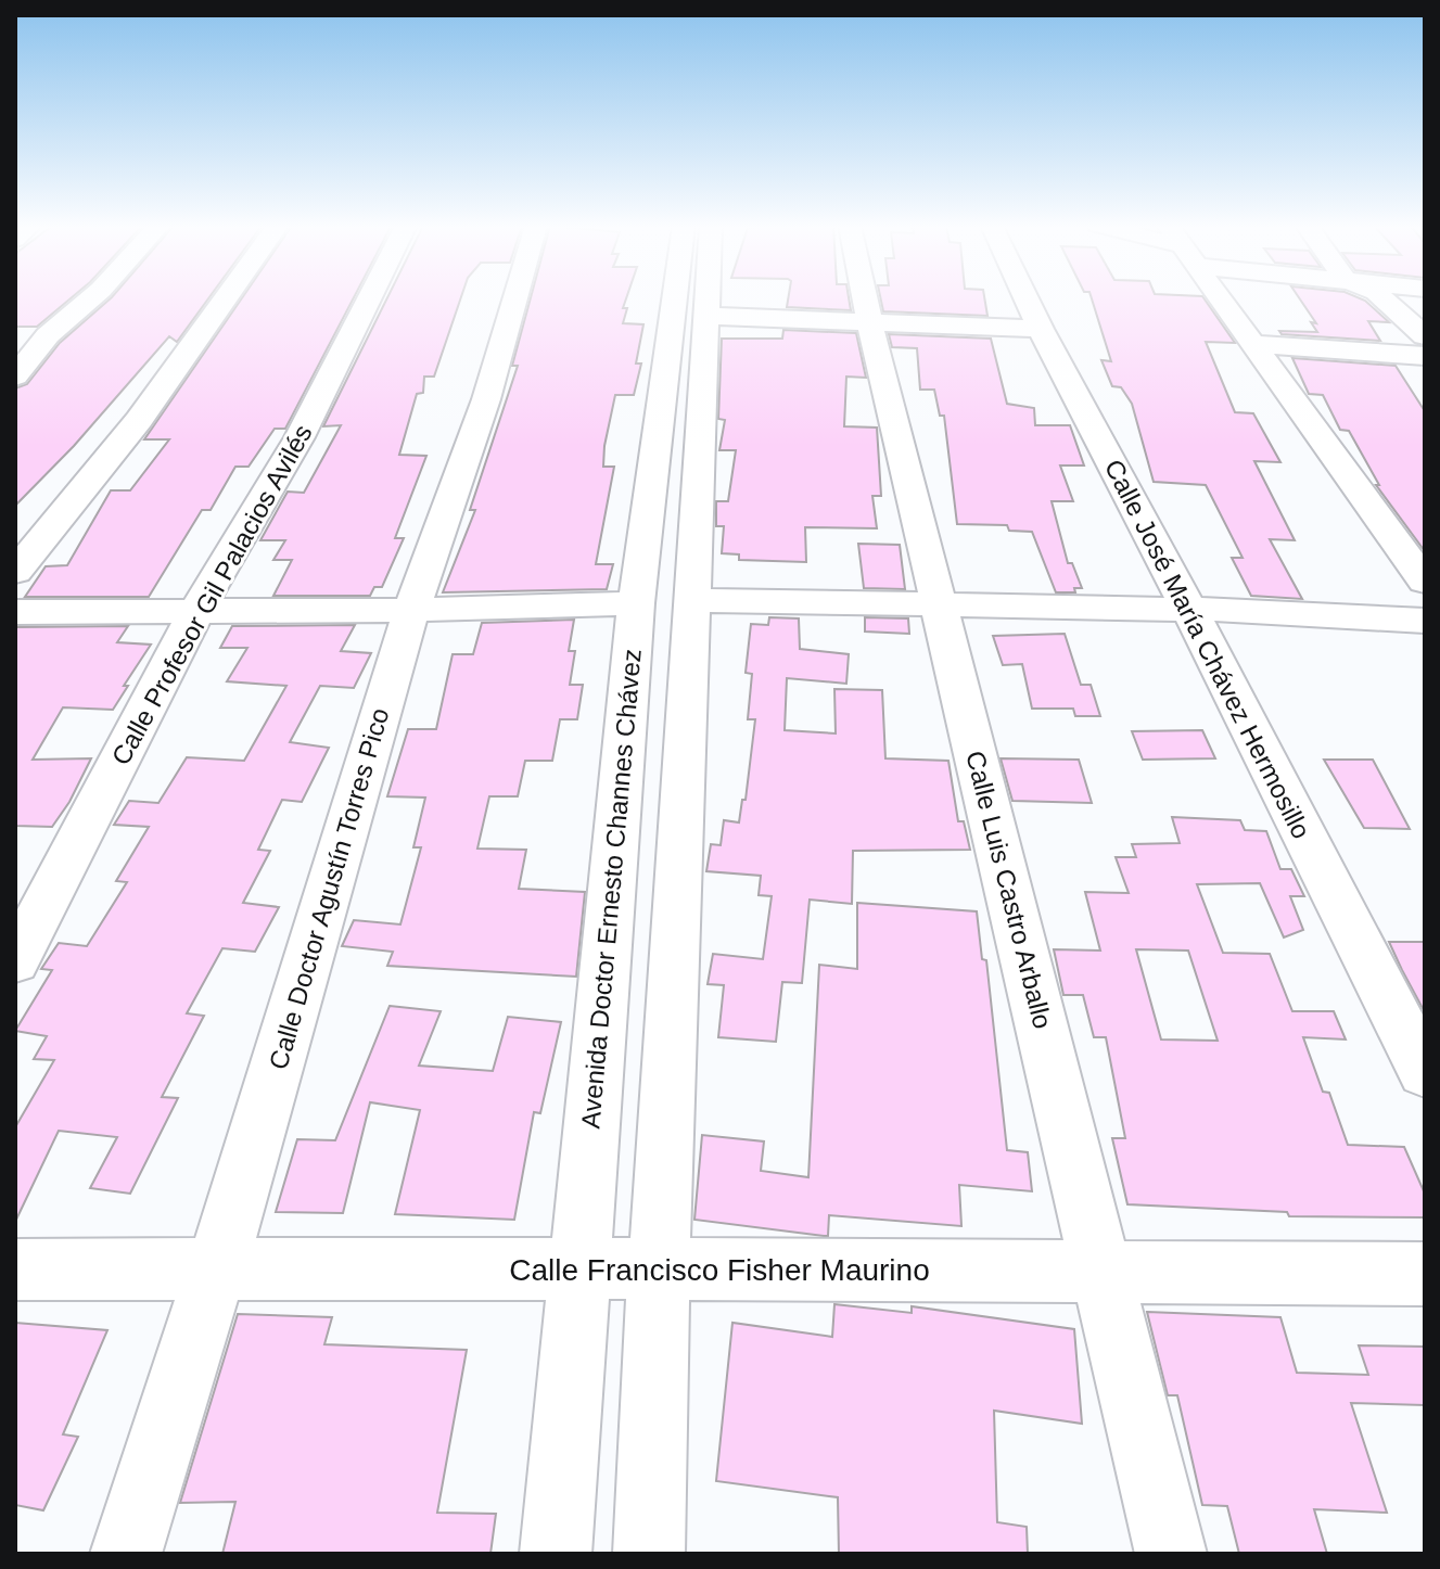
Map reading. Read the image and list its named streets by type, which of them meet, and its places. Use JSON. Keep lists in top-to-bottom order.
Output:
{
  "streets": {
    "street": [
      "Calle Profesor Gil Palacios Avilés",
      "Calle José María Chávez Hermosillo",
      "Calle Doctor Agustín Torres Pico",
      "Avenida Doctor Ernesto Channes Chávez",
      "Calle Luis Castro Arballo",
      "Calle Francisco Fisher Maurino"
    ]
  },
  "crossings": [
    ["Calle Doctor Agustín Torres Pico", "Calle Francisco Fisher Maurino"],
    ["Avenida Doctor Ernesto Channes Chávez", "Calle Francisco Fisher Maurino"],
    ["Calle Luis Castro Arballo", "Calle Francisco Fisher Maurino"]
  ]
}
